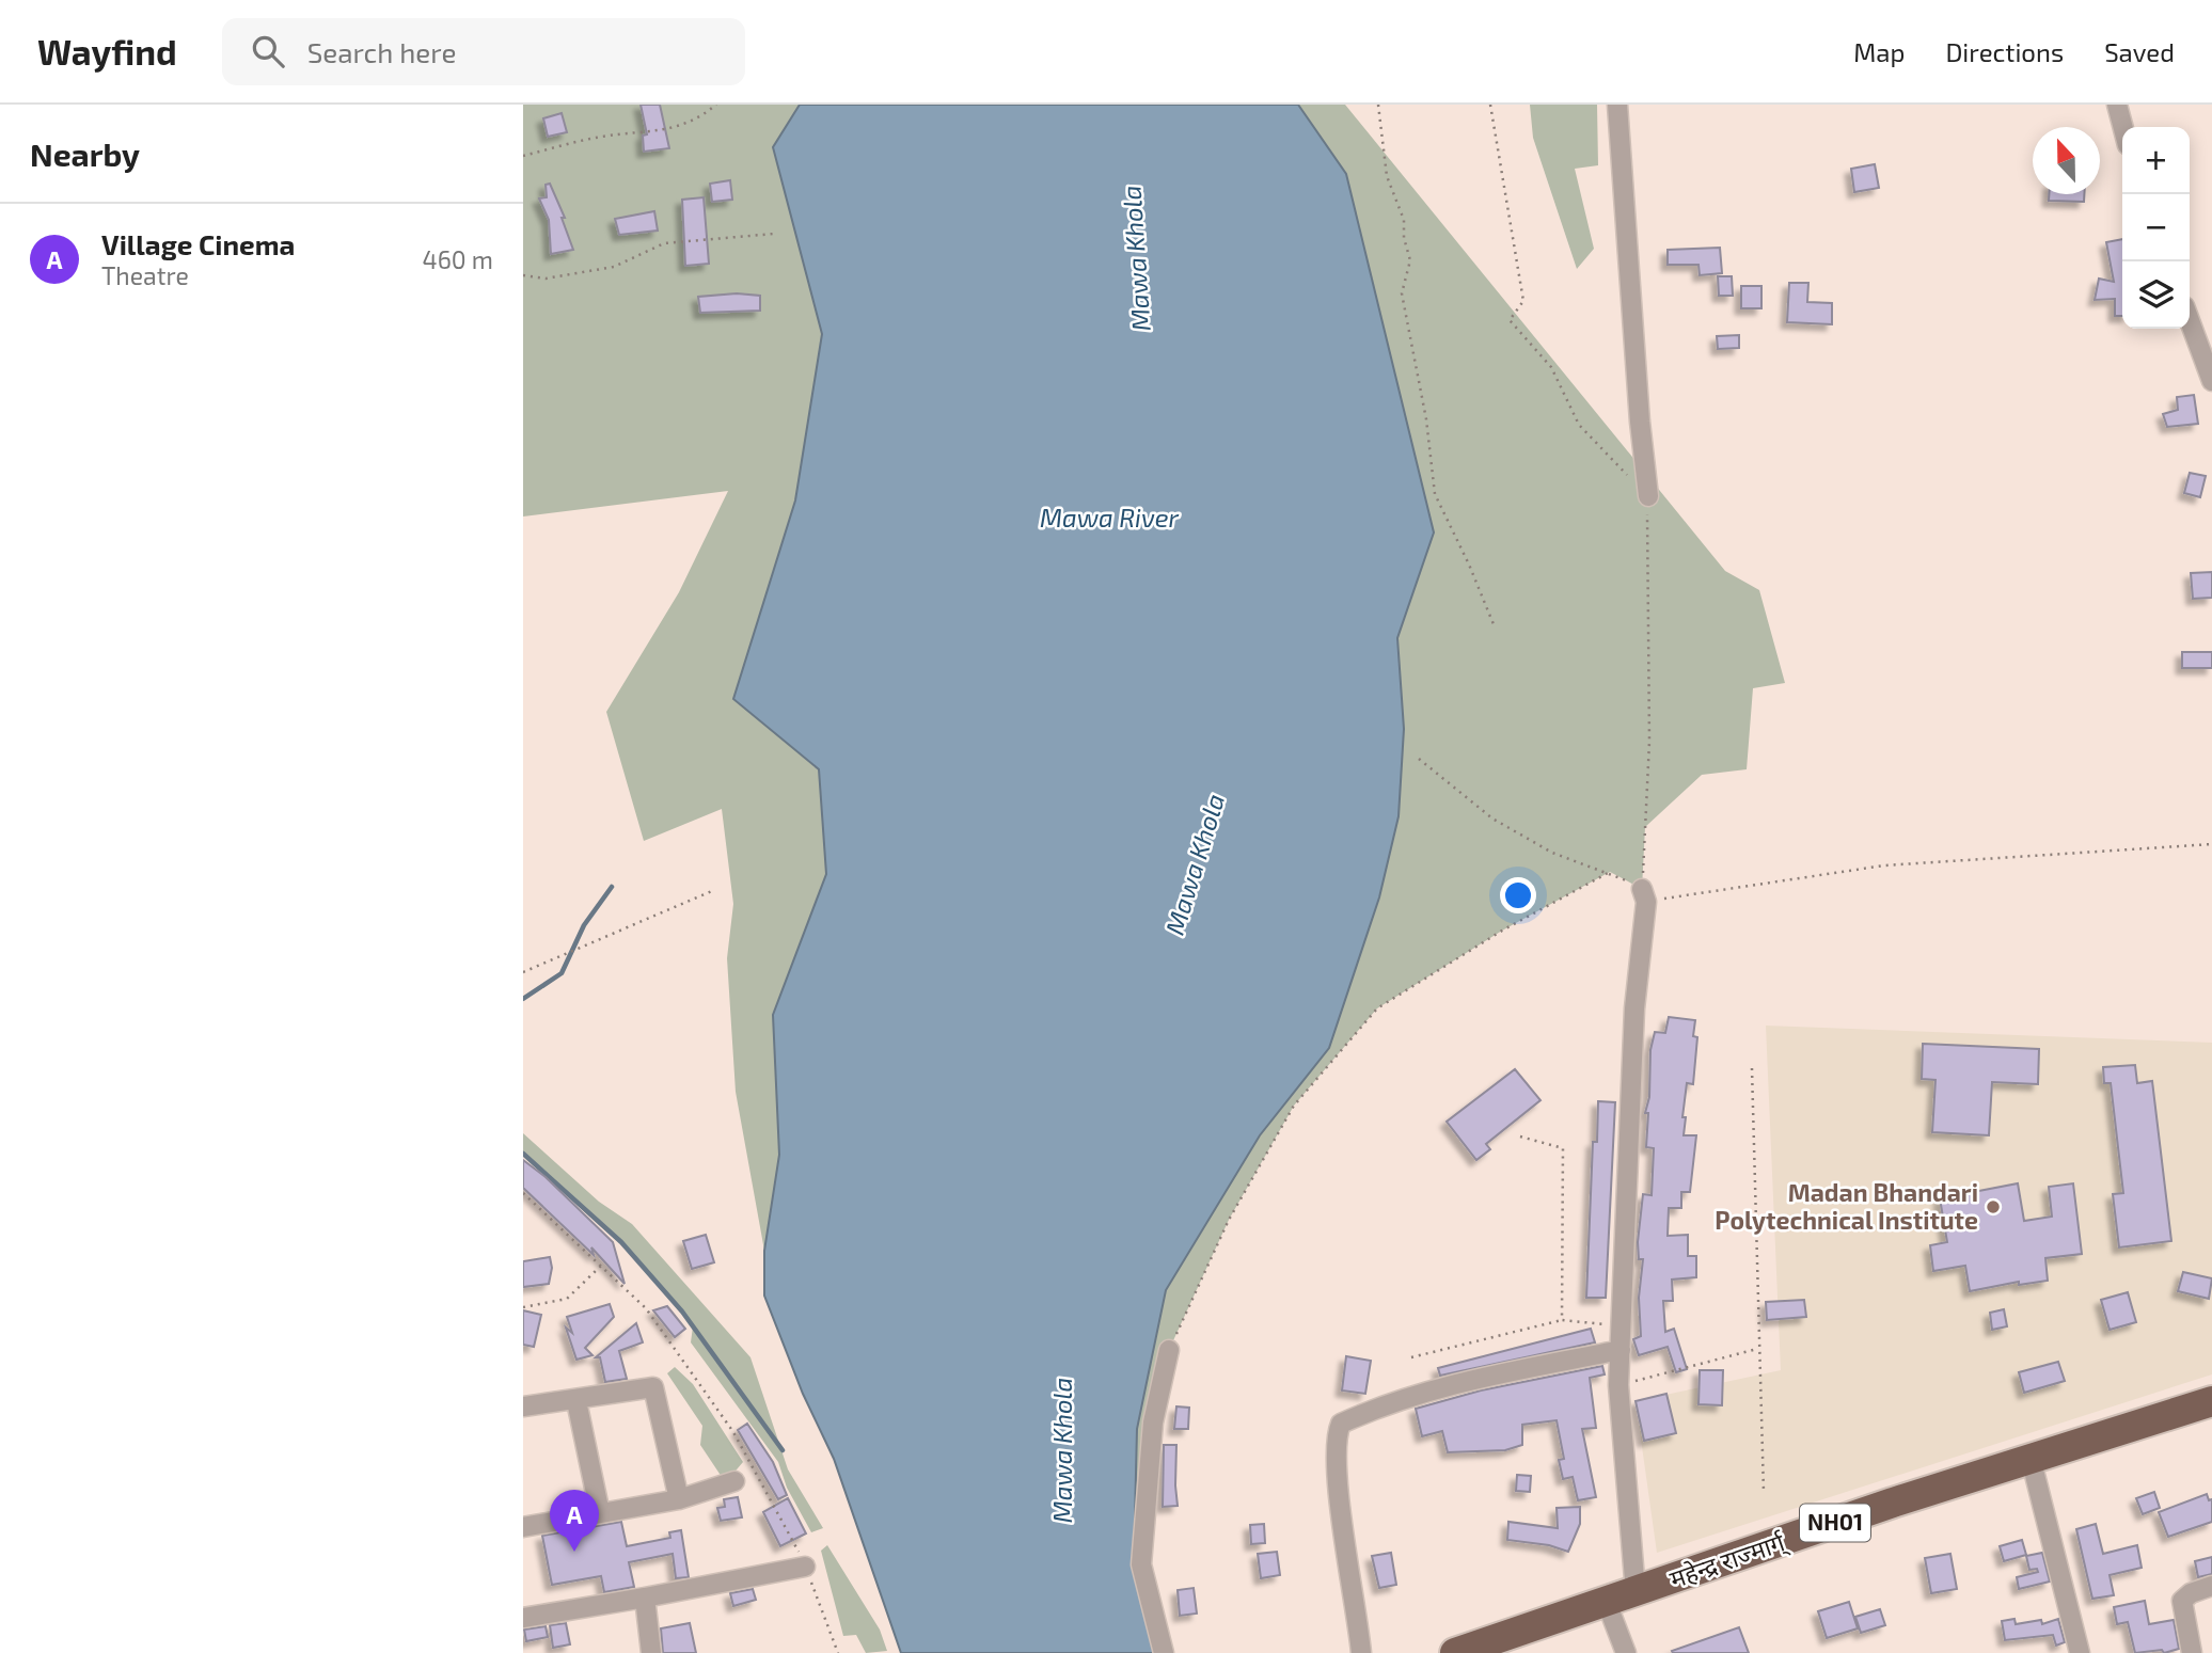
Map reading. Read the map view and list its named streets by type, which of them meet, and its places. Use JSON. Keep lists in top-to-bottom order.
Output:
{
  "streets": {
    "highway": ["NH01", "महेन्द्र राज्मार्ग्"]
  },
  "water": ["Mawa Khola", "Mawa River"],
  "places": ["Madan Bhandari Polytechnical Institute"],
  "north": "top",
  "page": {
    "header": "Wayfind",
    "search": "Search here",
    "nav": ["Map", "Directions", "Saved"],
    "heading": "Nearby",
    "map_buttons": ["+", "−"],
    "list": [
      {
        "mark": "A",
        "name": "Village Cinema",
        "note": "Theatre",
        "value": "460 m"
      }
    ],
    "pins": "A"
  }
}
